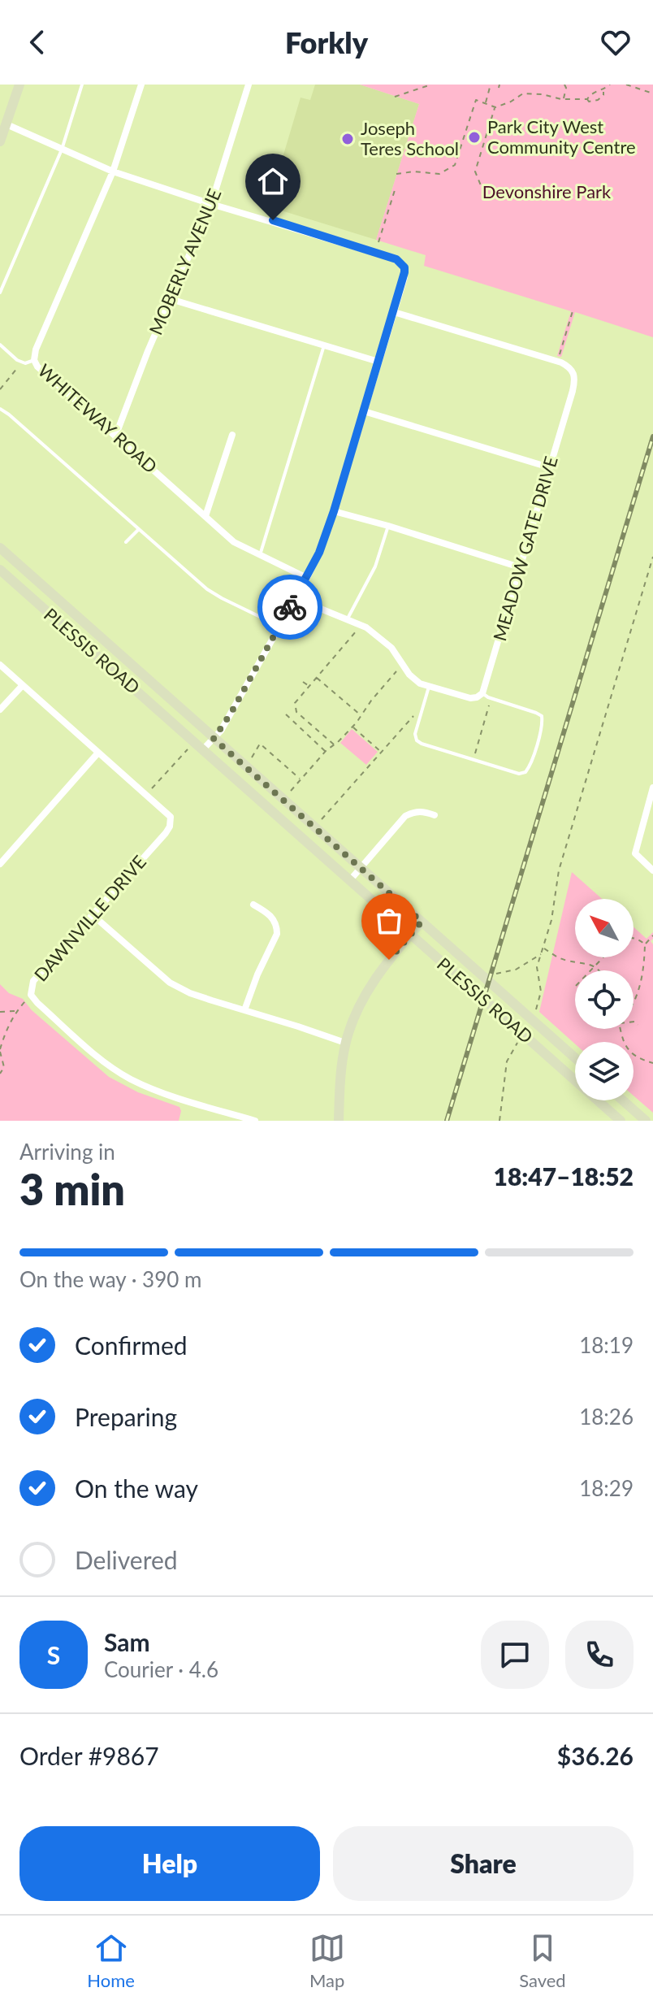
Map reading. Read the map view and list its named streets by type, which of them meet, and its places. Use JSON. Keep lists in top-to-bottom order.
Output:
{
  "streets": {
    "main road": ["PLESSIS ROAD"],
    "street": [
      "MOBERLY AVENUE",
      "WHITEWAY ROAD",
      "MEADOW GATE DRIVE",
      "DAWNVILLE DRIVE"
    ]
  },
  "crossings": [
    ["MOBERLY AVENUE", "WHITEWAY ROAD"]
  ],
  "parks": ["Devonshire Park"],
  "places": ["Park City West Community Centre", "Joseph Teres School"],
  "north": "top left",
  "page": {
    "header": "Forkly",
    "heading": ["3 min", "Arriving in", "18:47–18:52"],
    "panel": [
      "Sam",
      "Courier · 4.6",
      "Order #9867",
      "$36.26"
    ],
    "bar": "On the way · 390 m",
    "list": [
      ["Confirmed", "18:19"],
      ["Preparing", "18:26"],
      ["On the way", "18:29"],
      "Delivered"
    ],
    "round": "S",
    "buttons": ["Help", "Share"],
    "tabs": ["Home", "Map", "Saved"]
  }
}
